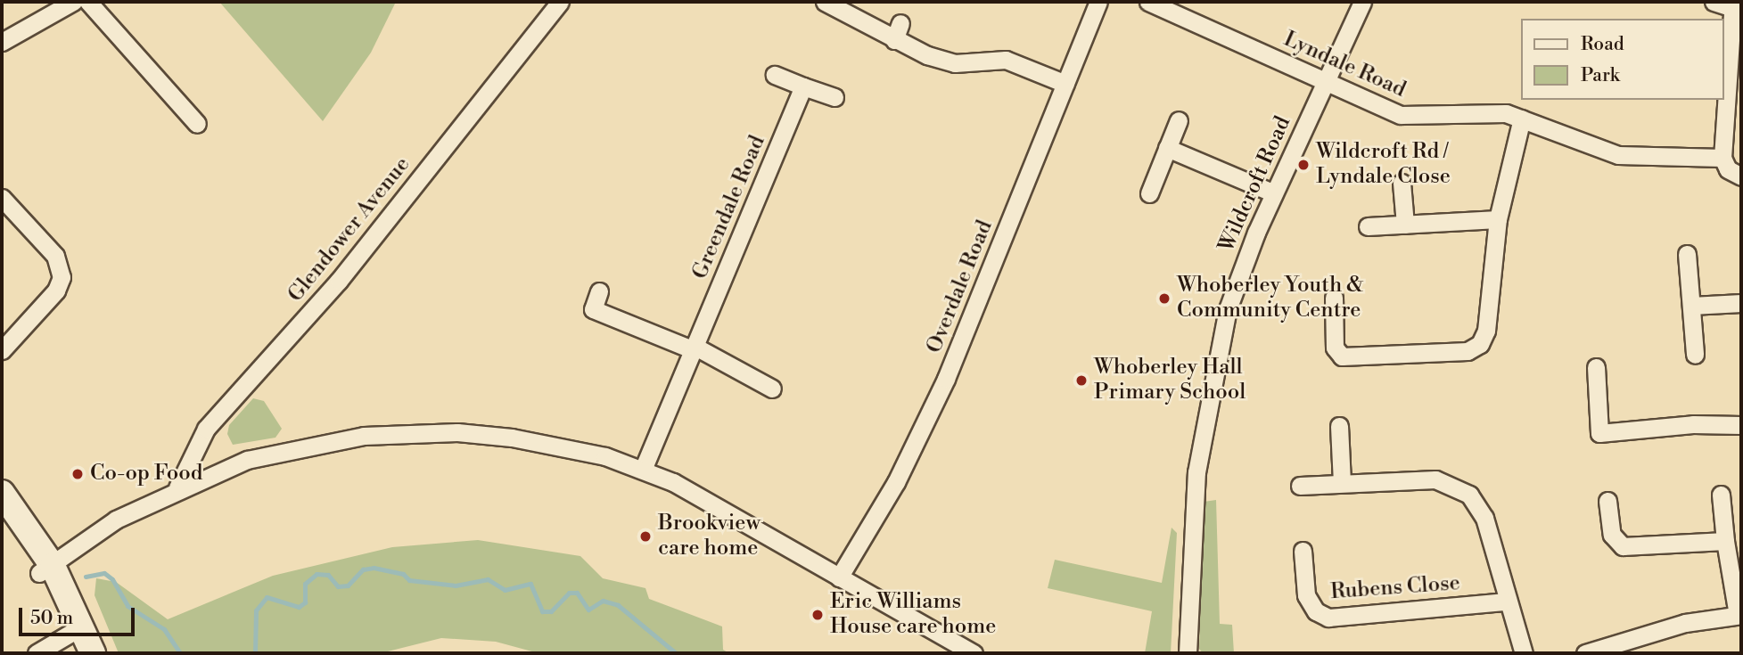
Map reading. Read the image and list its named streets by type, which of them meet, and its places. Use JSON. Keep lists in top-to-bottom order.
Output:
{
  "streets": {
    "street": [
      "Lyndale Road",
      "Wildcroft Road",
      "Greendale Road",
      "Glendower Avenue",
      "Overdale Road",
      "Rubens Close"
    ]
  },
  "crossings": [
    ["Lyndale Road", "Wildcroft Road"]
  ],
  "places": [
    "Wildcroft Rd / Lyndale Close",
    "Whoberley Youth & Community Centre",
    "Whoberley Hall Primary School",
    "Co-op Food",
    "Brookview care home",
    "Eric Williams House care home"
  ],
  "legend": ["Road", "Park"],
  "scale_bar": "50 m"
}
